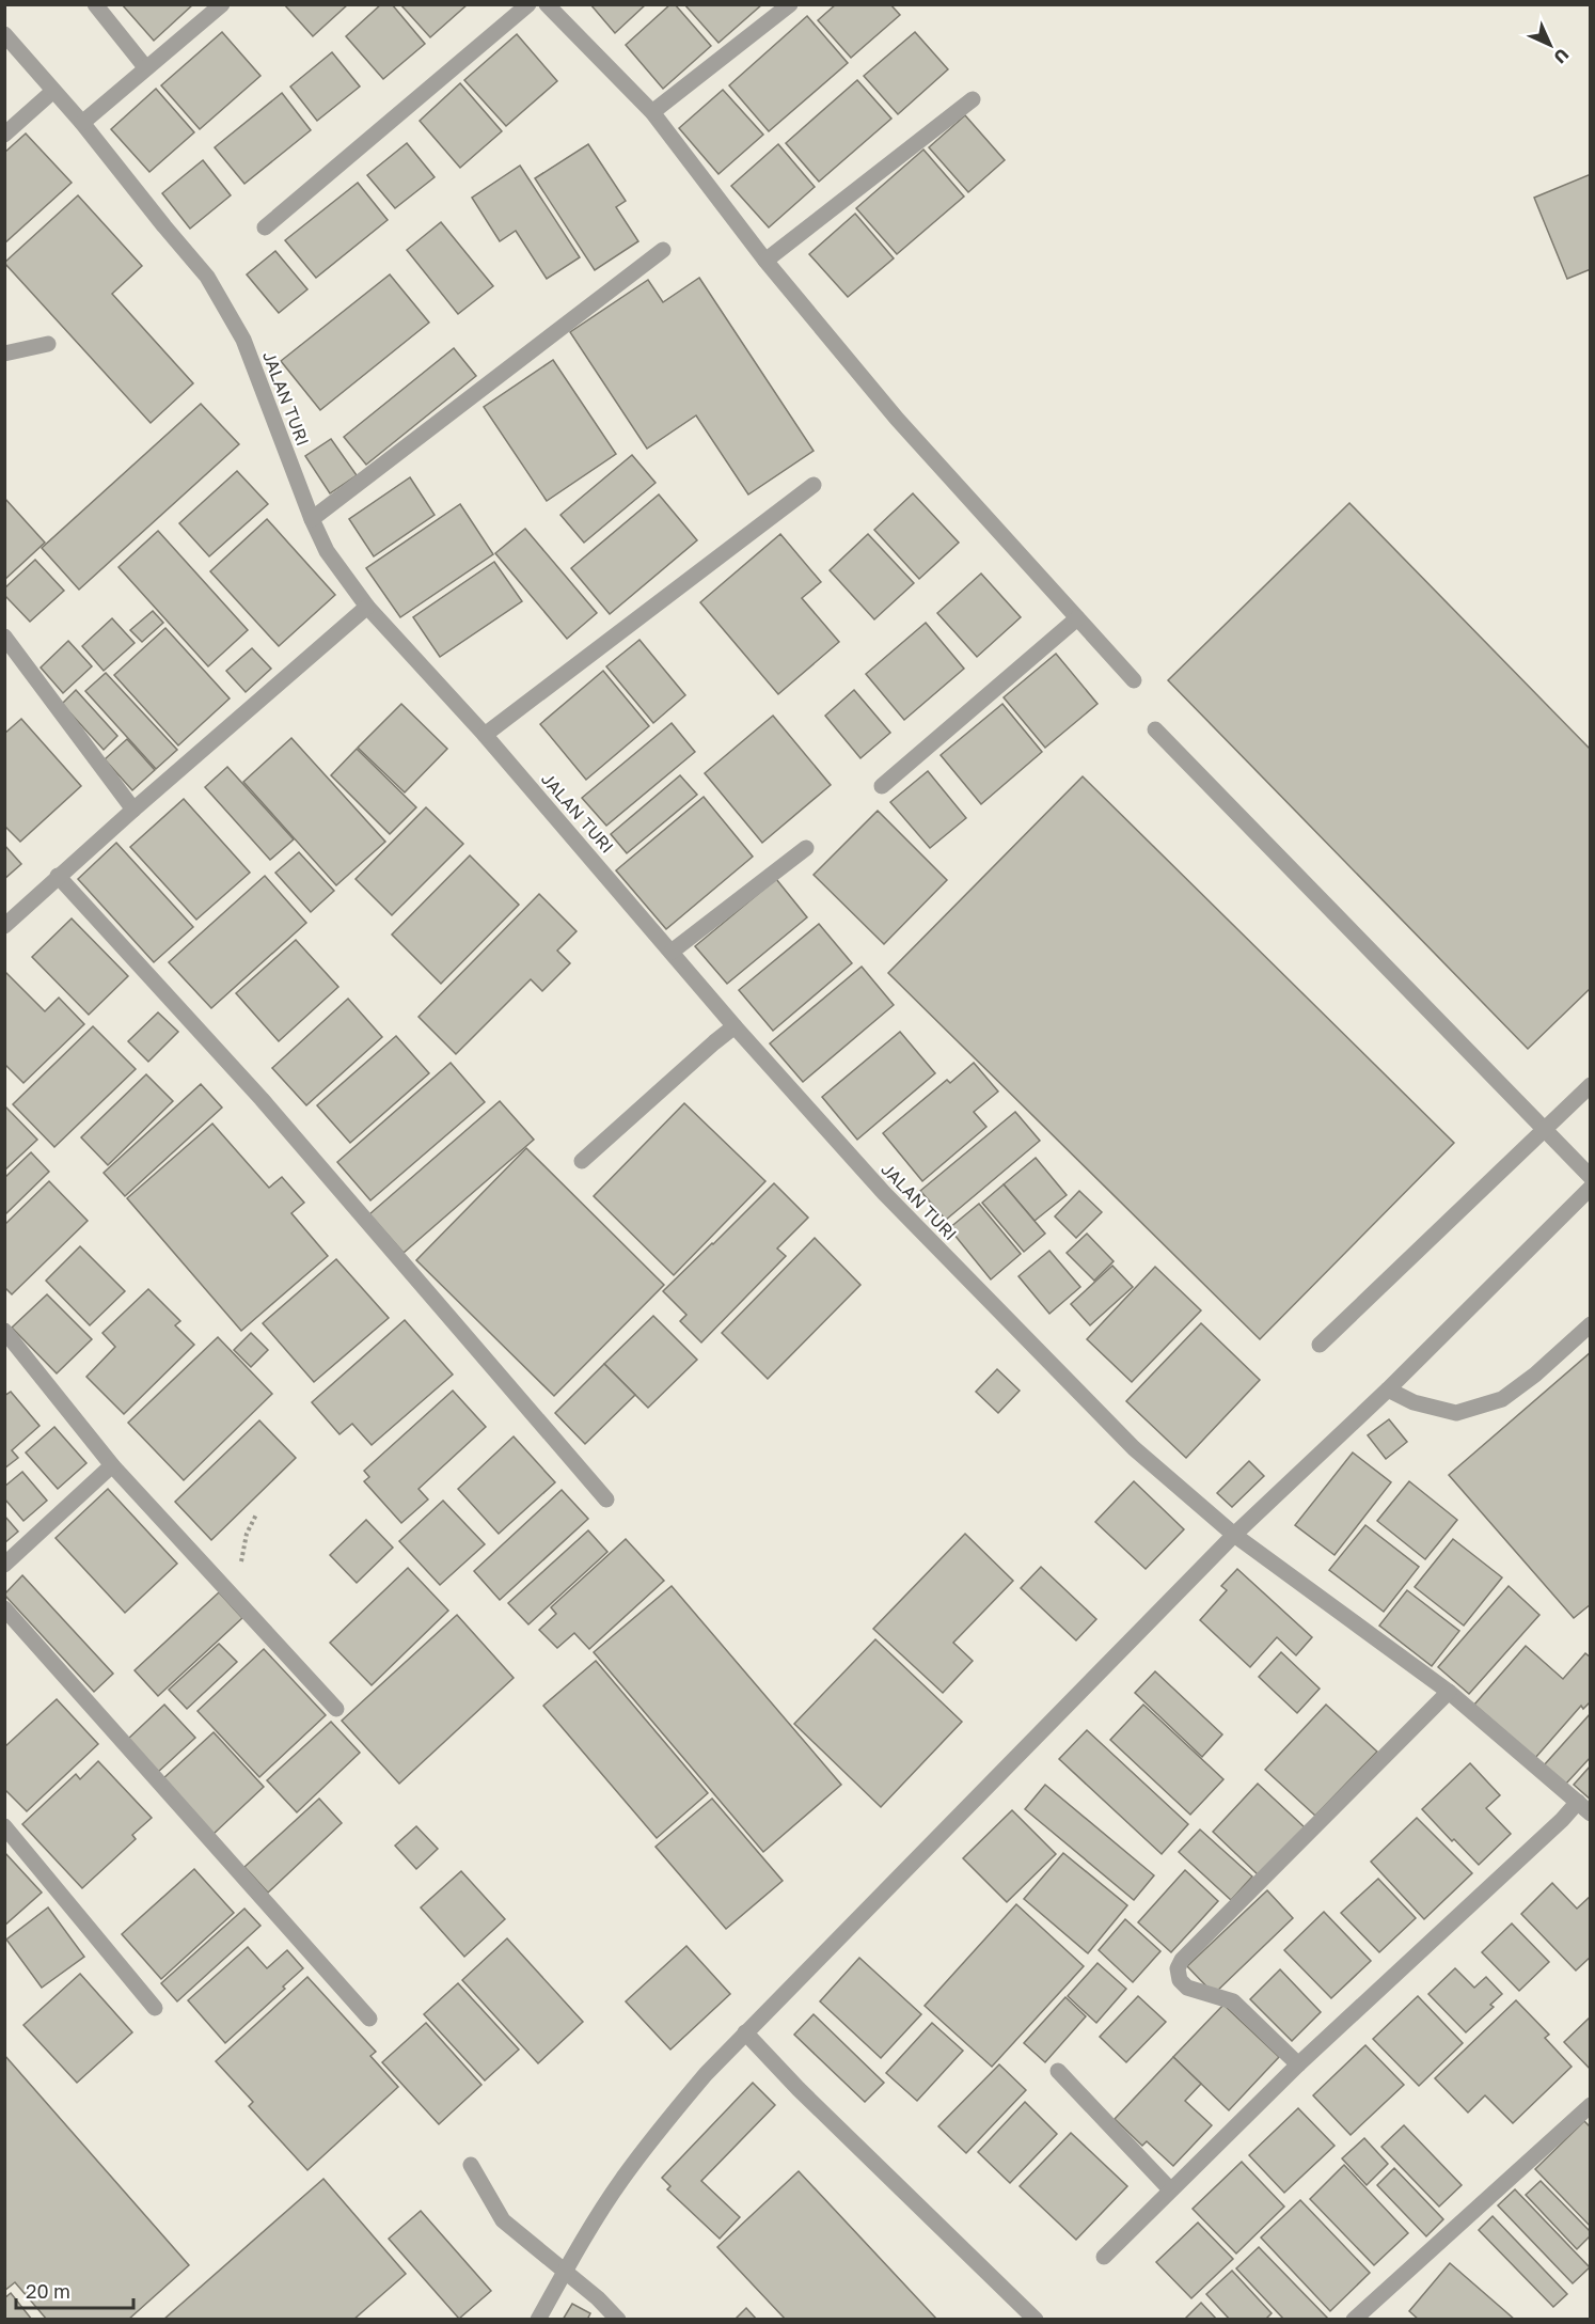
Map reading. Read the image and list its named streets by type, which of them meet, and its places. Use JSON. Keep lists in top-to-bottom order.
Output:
{
  "streets": {
    "street": ["JALAN TURI"]
  },
  "scale_bar": "20 m",
  "north": "bottom right"
}
